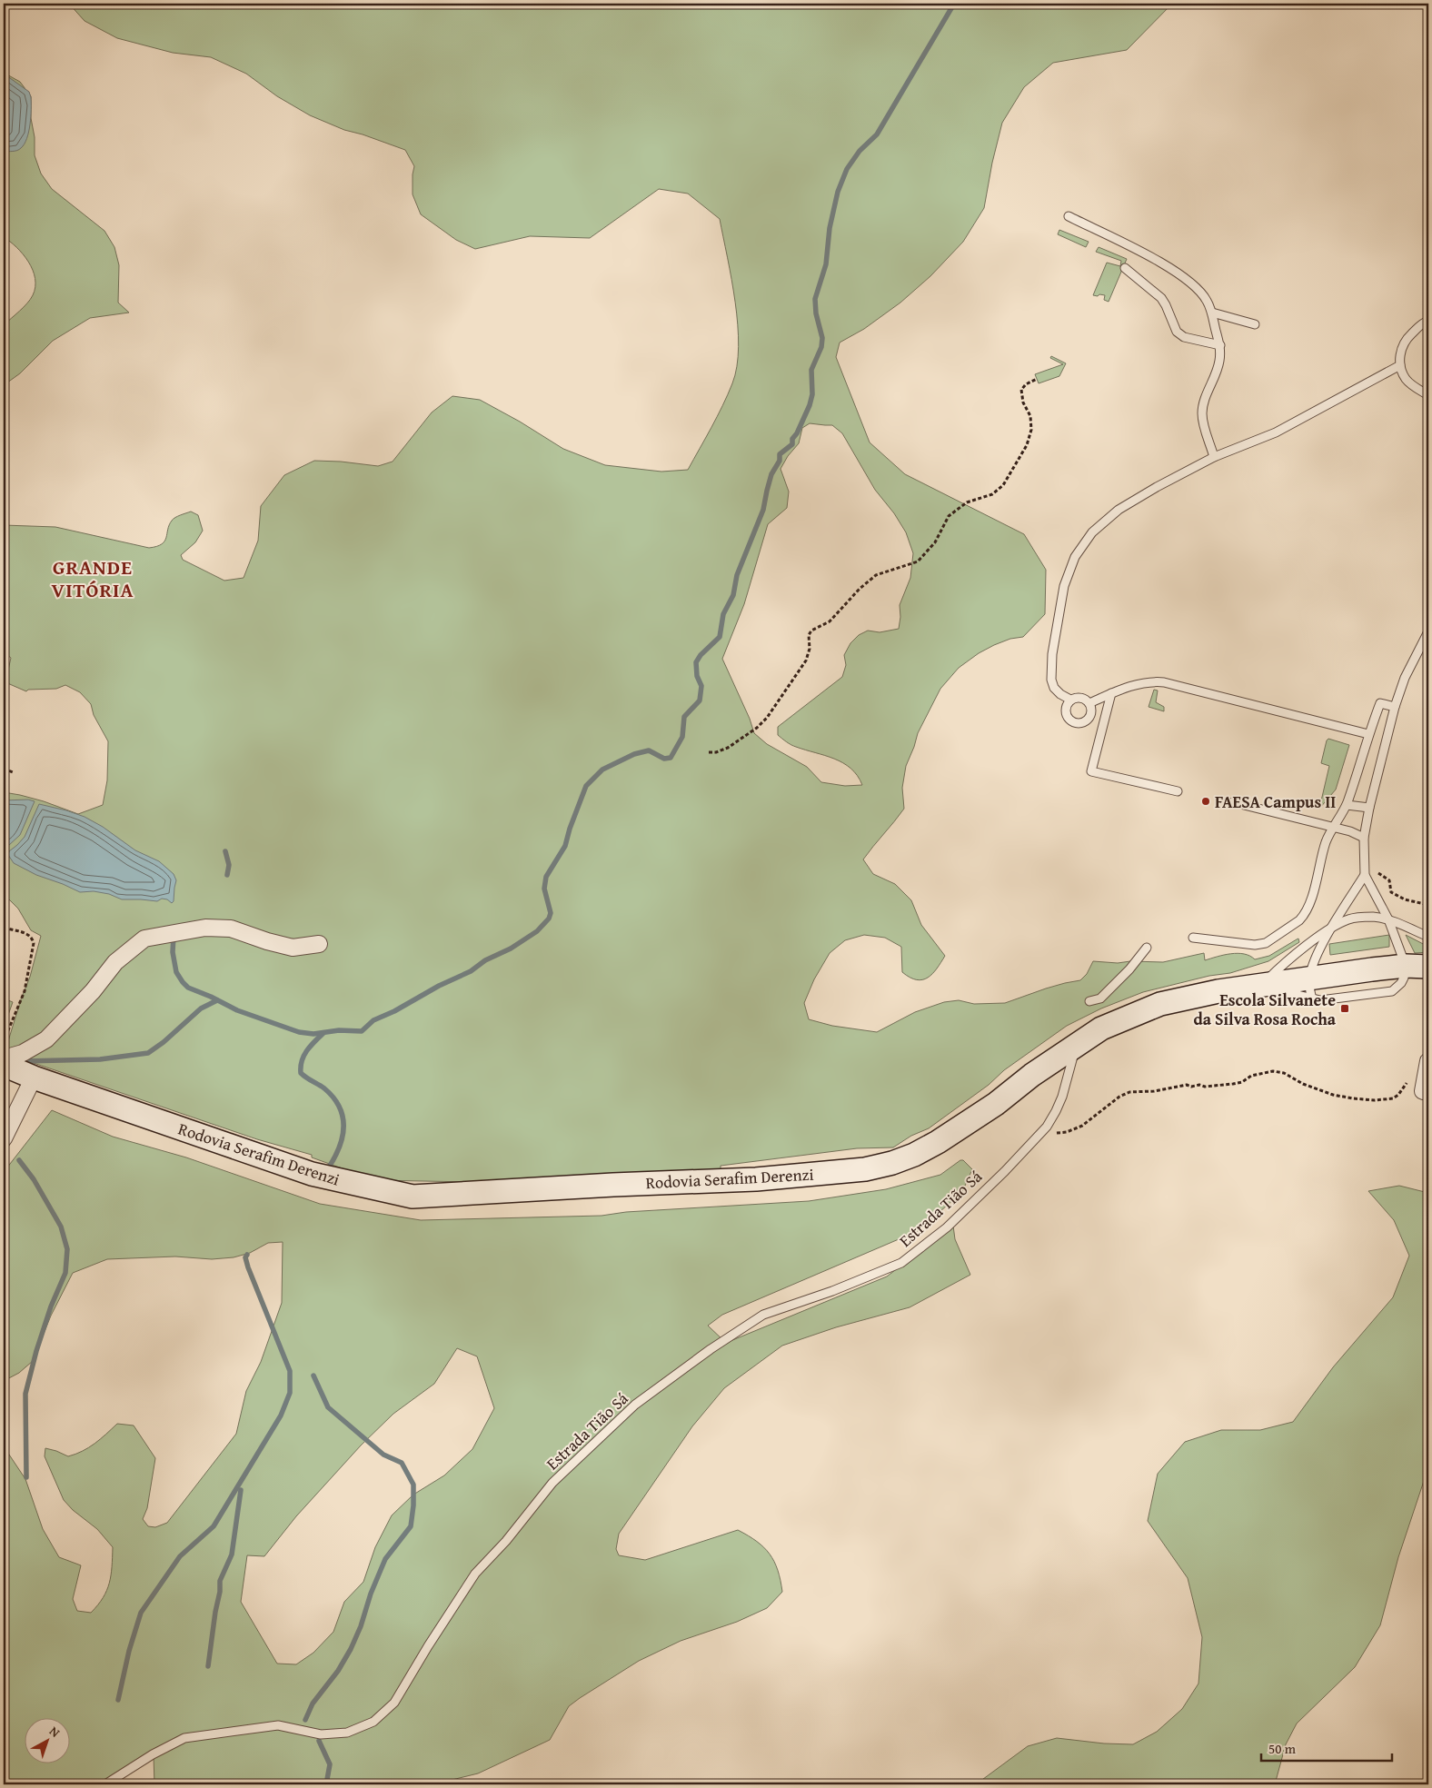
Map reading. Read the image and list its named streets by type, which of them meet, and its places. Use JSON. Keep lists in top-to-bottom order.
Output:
{
  "streets": {
    "main road": ["Rodovia Serafim Derenzi"],
    "lane": ["Estrada Tião Sá"]
  },
  "crossings": [
    ["Rodovia Serafim Derenzi", "Estrada Tião Sá"]
  ],
  "districts": ["GRANDE VITÓRIA"],
  "places": {
    "other": ["FAESA Campus II"],
    "transit": ["Escola Silvanete da Silva Rosa Rocha"]
  },
  "scale_bar": "50 m",
  "north": "top right"
}
